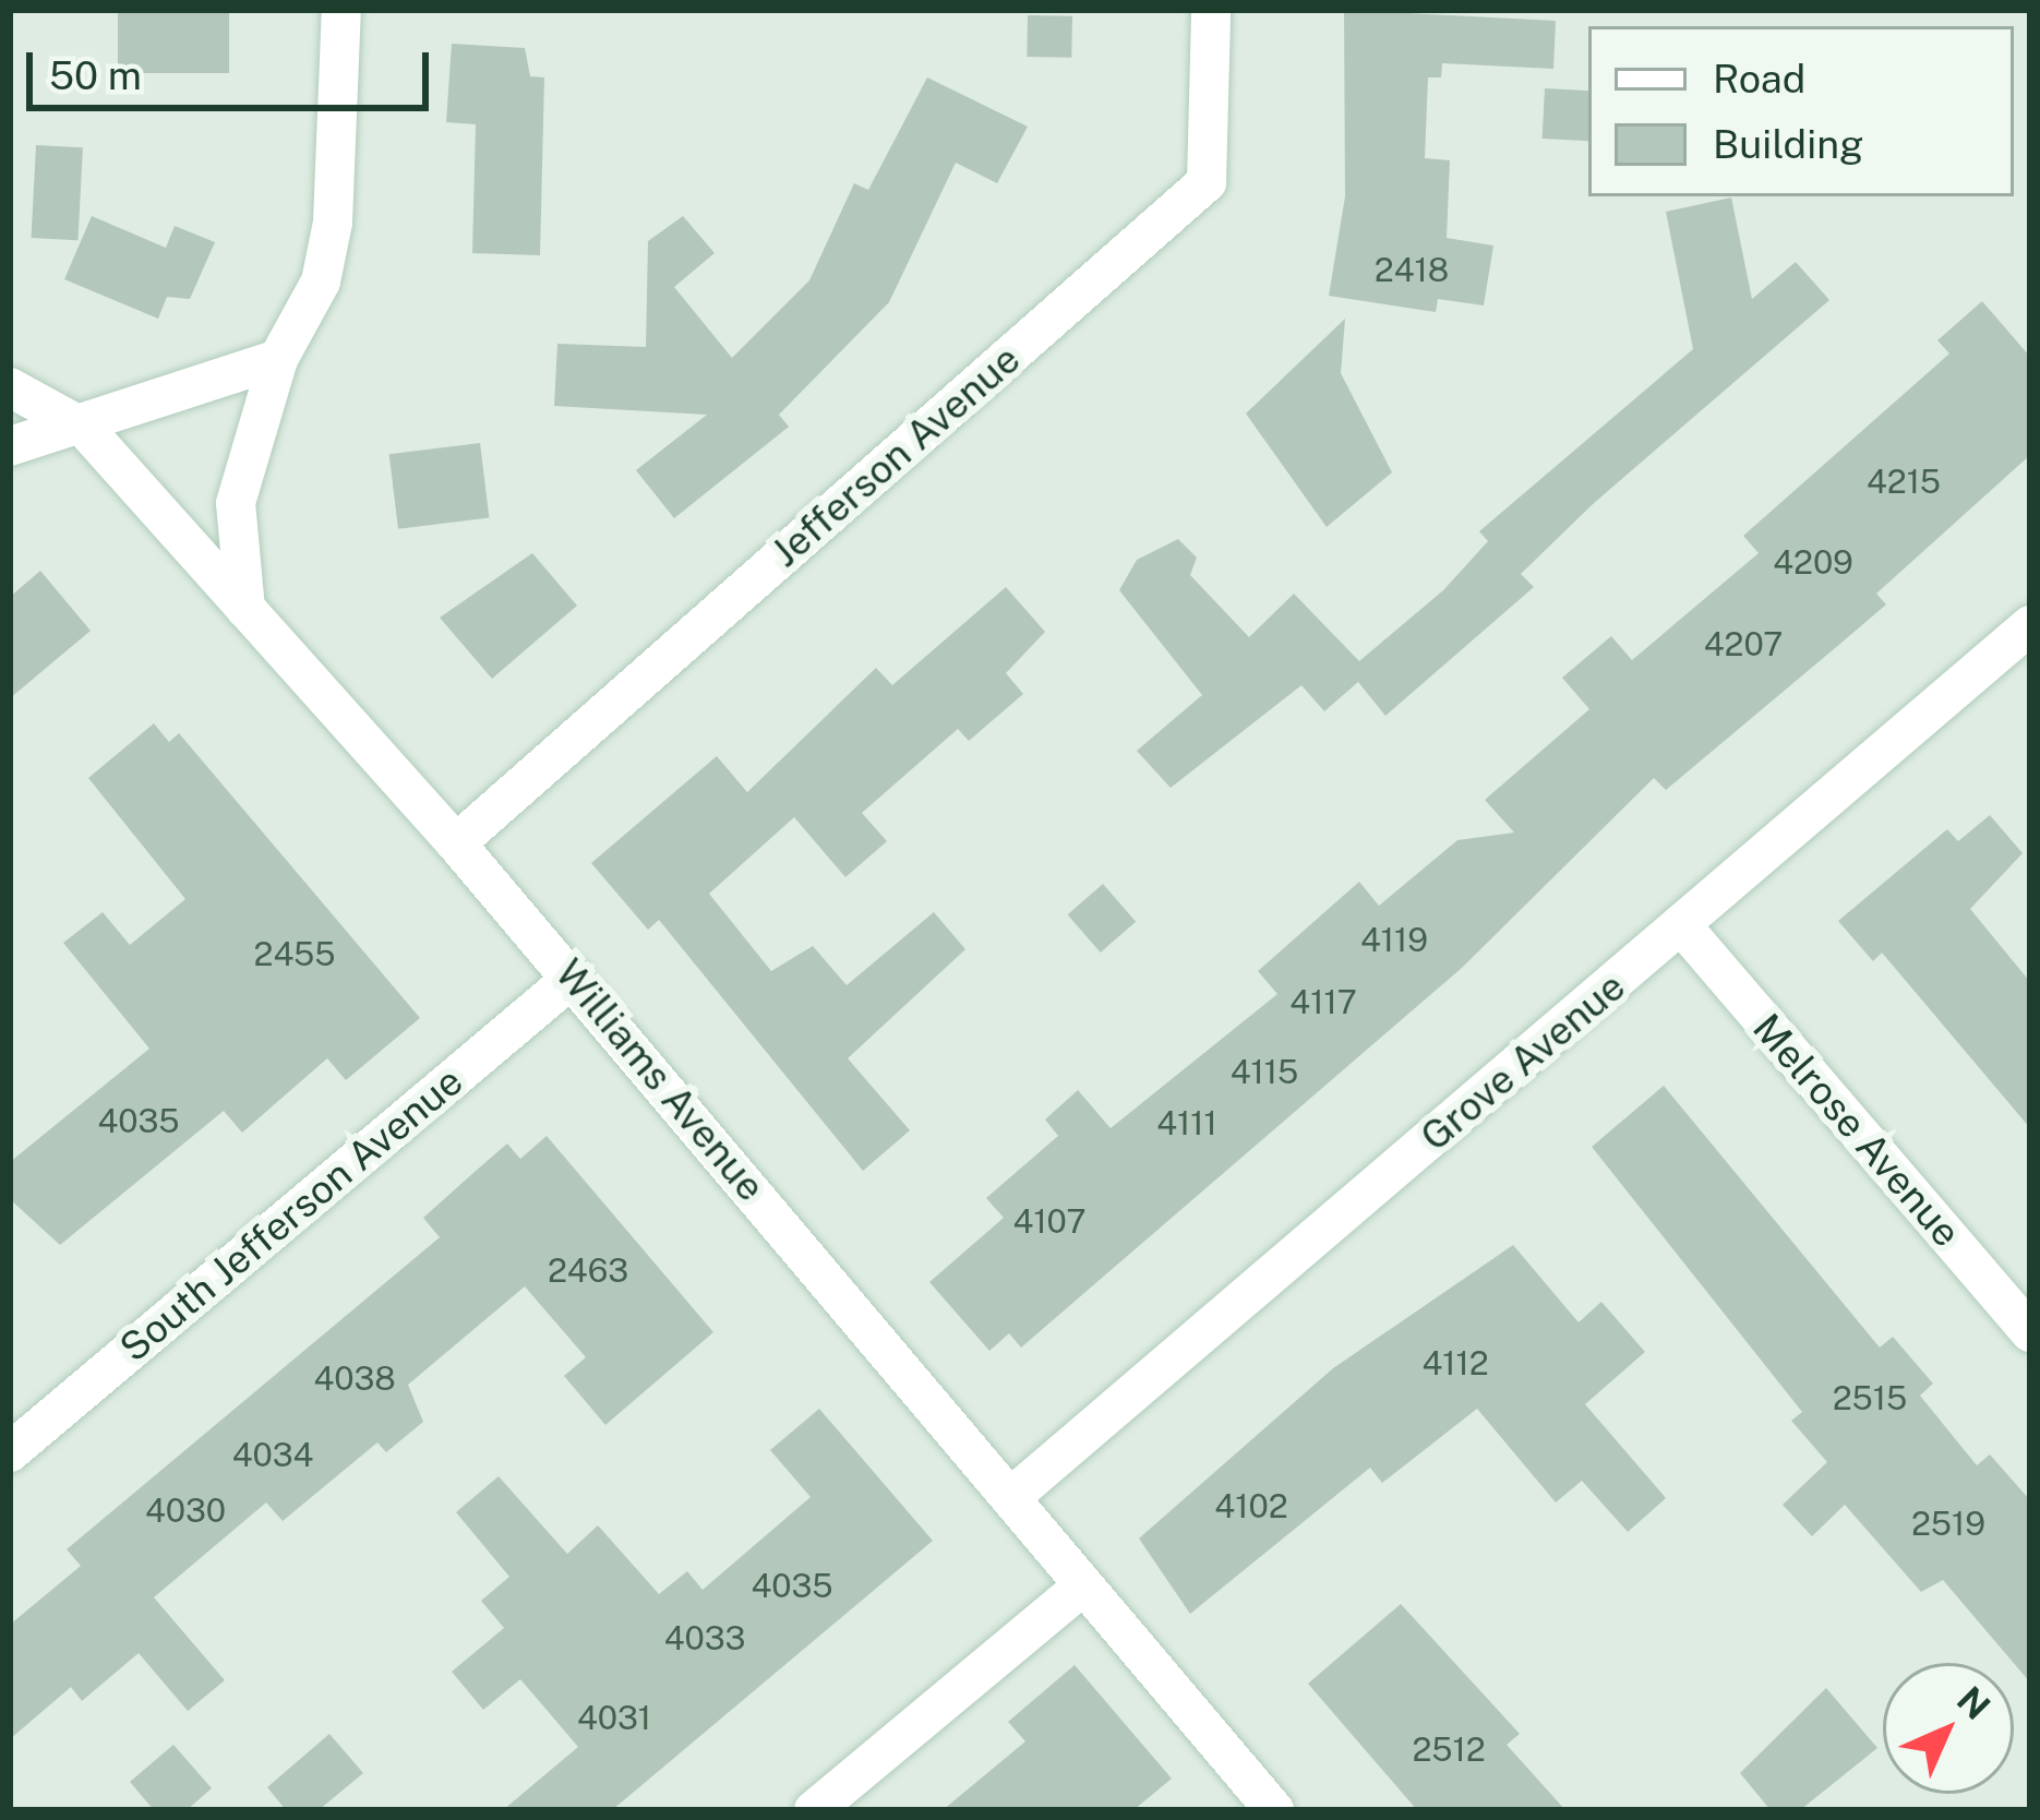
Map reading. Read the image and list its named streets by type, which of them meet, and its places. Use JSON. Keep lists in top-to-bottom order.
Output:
{
  "streets": {
    "street": [
      "Jefferson Avenue",
      "Grove Avenue",
      "Williams Avenue",
      "Melrose Avenue",
      "South Jefferson Avenue"
    ]
  },
  "crossings": [
    ["Jefferson Avenue", "Williams Avenue"],
    ["Grove Avenue", "Williams Avenue"],
    ["Grove Avenue", "Melrose Avenue"],
    ["Williams Avenue", "South Jefferson Avenue"]
  ],
  "house_numbers": [
    "2418",
    "4215",
    "4209",
    "4207",
    "4119",
    "2455",
    "4117",
    "4115",
    "4035",
    "4111",
    "4107",
    "2463",
    "4112",
    "4038",
    "2515",
    "4034",
    "4102",
    "4030",
    "2519",
    "4035",
    "4033",
    "4031",
    "2512"
  ],
  "legend": ["Road", "Building"],
  "scale_bar": "50 m",
  "north": "top right"
}
